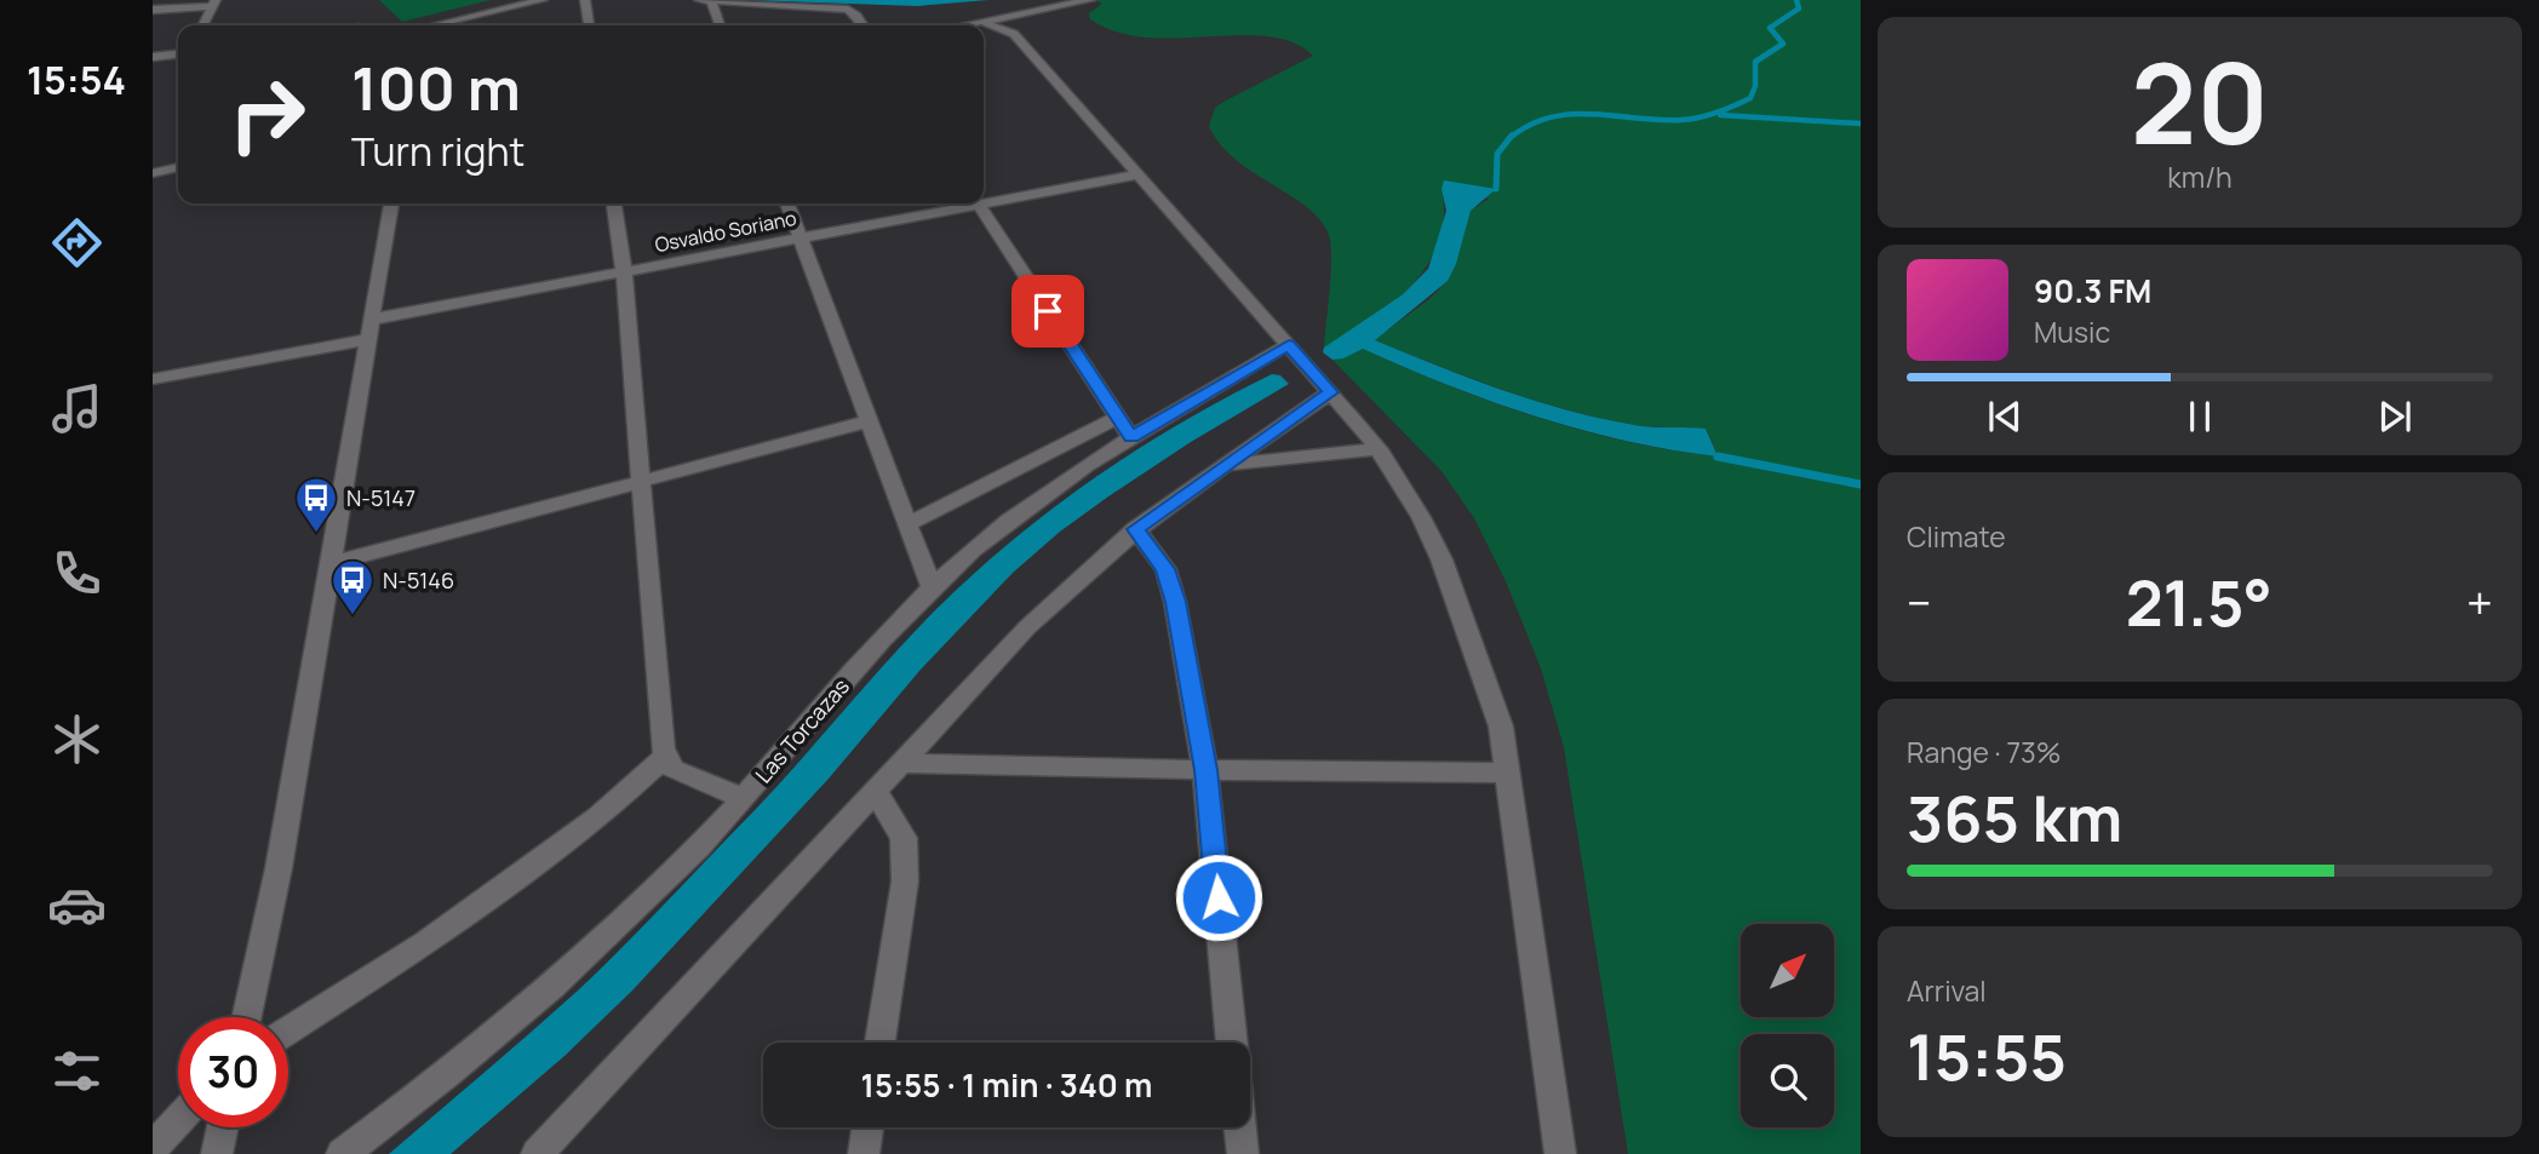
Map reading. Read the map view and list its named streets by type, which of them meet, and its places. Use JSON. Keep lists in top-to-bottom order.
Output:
{
  "streets": {
    "street": ["Osvaldo Soriano", "Las Torcazas"]
  },
  "places": {
    "bus stop": ["N-5147", "N-5146"]
  },
  "north": "top right",
  "page": {
    "tabs": "15:54",
    "tile": [
      ["20", "km/h"],
      "Climate",
      ["Range · 73%", "365 km"],
      ["Arrival", "15:55"]
    ],
    "turn": ["100 m", "Turn right"],
    "song": ["90.3 FM", "Music"],
    "heat": ["−", "21.5°", "+"],
    "limit": "30",
    "trip": "15:55 · 1 min · 340 m"
  }
}
